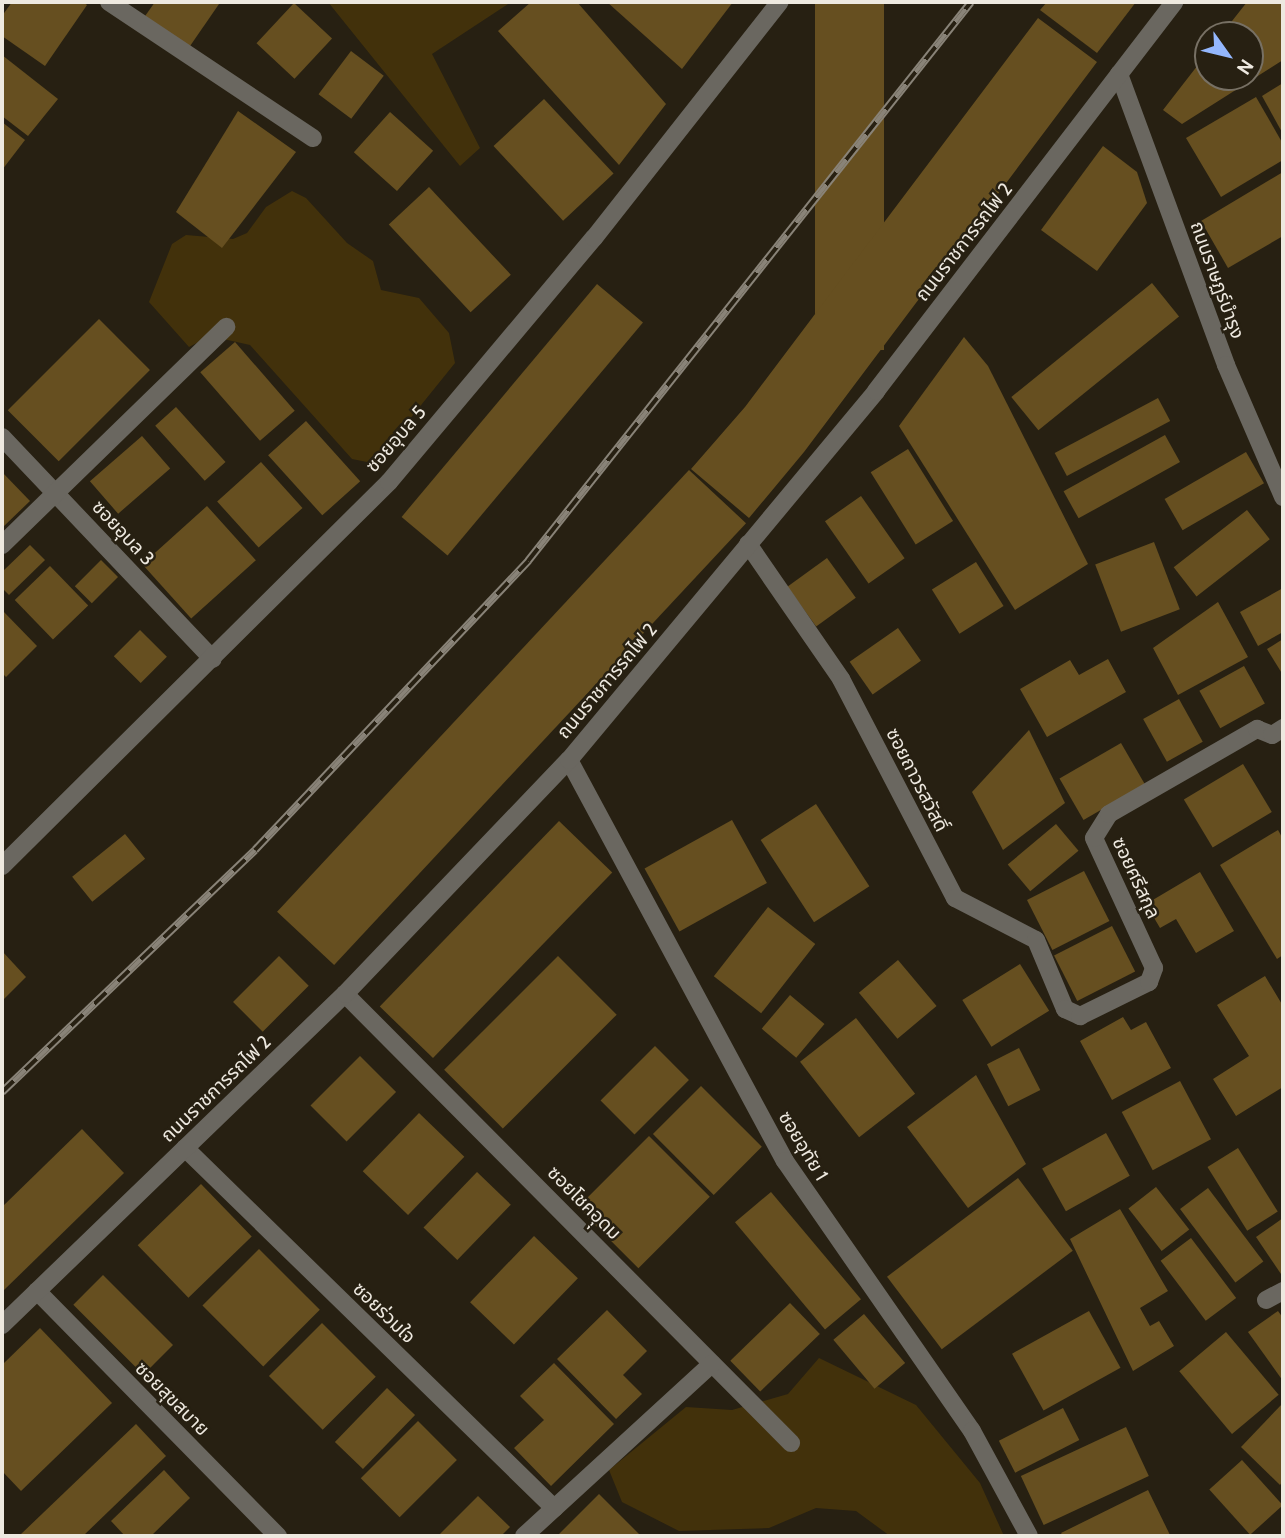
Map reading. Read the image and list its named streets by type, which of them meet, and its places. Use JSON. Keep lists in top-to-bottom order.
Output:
{
  "streets": {
    "street": [
      "ถนนราชการรถไฟ 2",
      "ถนนราษฏร์บำรุง",
      "ซอยอุบล 5",
      "ซอยอุบล 3",
      "ซอยถาวรสวัสดิ์",
      "ซอยศรีสกุล",
      "ซอยอุทัย 1",
      "ซอยโชคอุุดม",
      "ซอยร่วมใจ",
      "ซอยสุขสบาย"
    ]
  },
  "crossings": [
    ["ถนนราชการรถไฟ 2", "ถนนราษฏร์บำรุง"],
    ["ถนนราชการรถไฟ 2", "ซอยถาวรสวัสดิ์"],
    ["ถนนราชการรถไฟ 2", "ซอยอุทัย 1"],
    ["ถนนราชการรถไฟ 2", "ซอยโชคอุุดม"],
    ["ถนนราชการรถไฟ 2", "ซอยร่วมใจ"],
    ["ถนนราชการรถไฟ 2", "ซอยสุขสบาย"],
    ["ซอยอุบล 5", "ซอยอุบล 3"],
    ["ซอยถาวรสวัสดิ์", "ซอยศรีสกุล"]
  ],
  "north": "bottom right"
}
